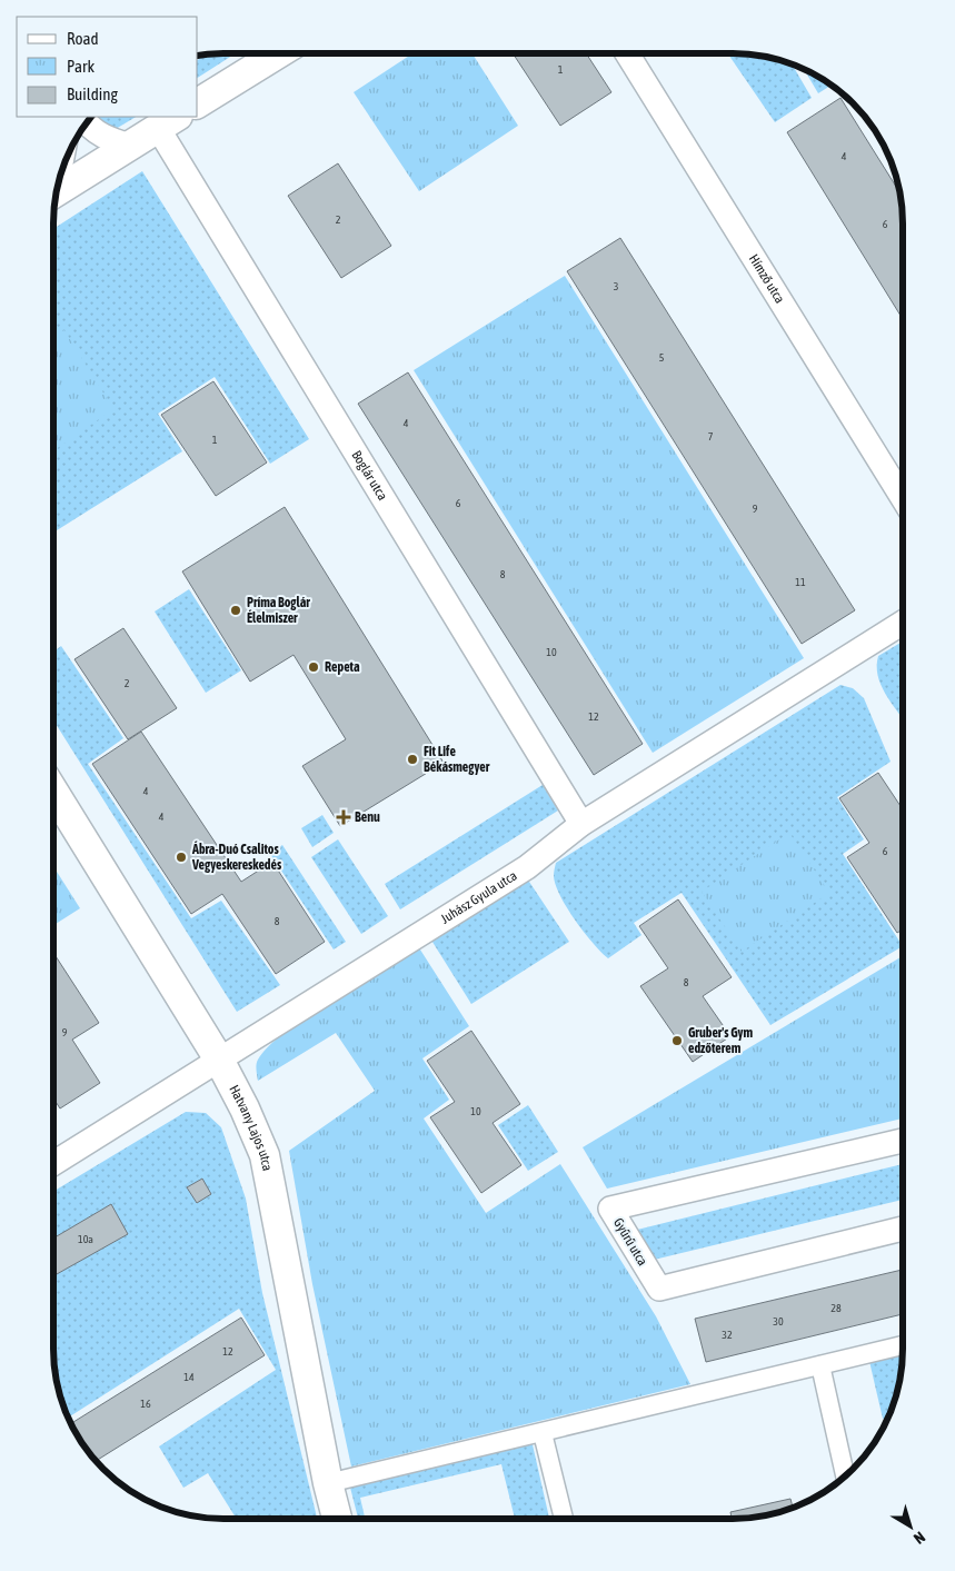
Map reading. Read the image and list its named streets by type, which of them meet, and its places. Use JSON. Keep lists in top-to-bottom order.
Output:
{
  "streets": {
    "street": [
      "Hímző utca",
      "Boglár utca",
      "Juhász Gyula utca",
      "Hatvany Lajos utca",
      "Gyűrű utca"
    ]
  },
  "crossings": [
    ["Boglár utca", "Juhász Gyula utca"],
    ["Juhász Gyula utca", "Hatvany Lajos utca"]
  ],
  "places": {
    "other": [
      "Príma Boglár Élelmiszer",
      "Repeta",
      "Fit Life Békásmegyer",
      "Ábra-Duó Csalitos Vegyeskereskedés",
      "Gruber's Gym edzőterem"
    ],
    "health": ["Benu"]
  },
  "house_numbers": [
    "1",
    "4",
    "2",
    "6",
    "3",
    "5",
    "4",
    "7",
    "1",
    "6",
    "9",
    "8",
    "11",
    "10",
    "2",
    "12",
    "4",
    "4",
    "6",
    "8",
    "8",
    "9",
    "10",
    "10a",
    "28",
    "30",
    "32",
    "12",
    "14",
    "16"
  ],
  "legend": ["Road", "Park", "Building"],
  "north": "bottom right"
}
